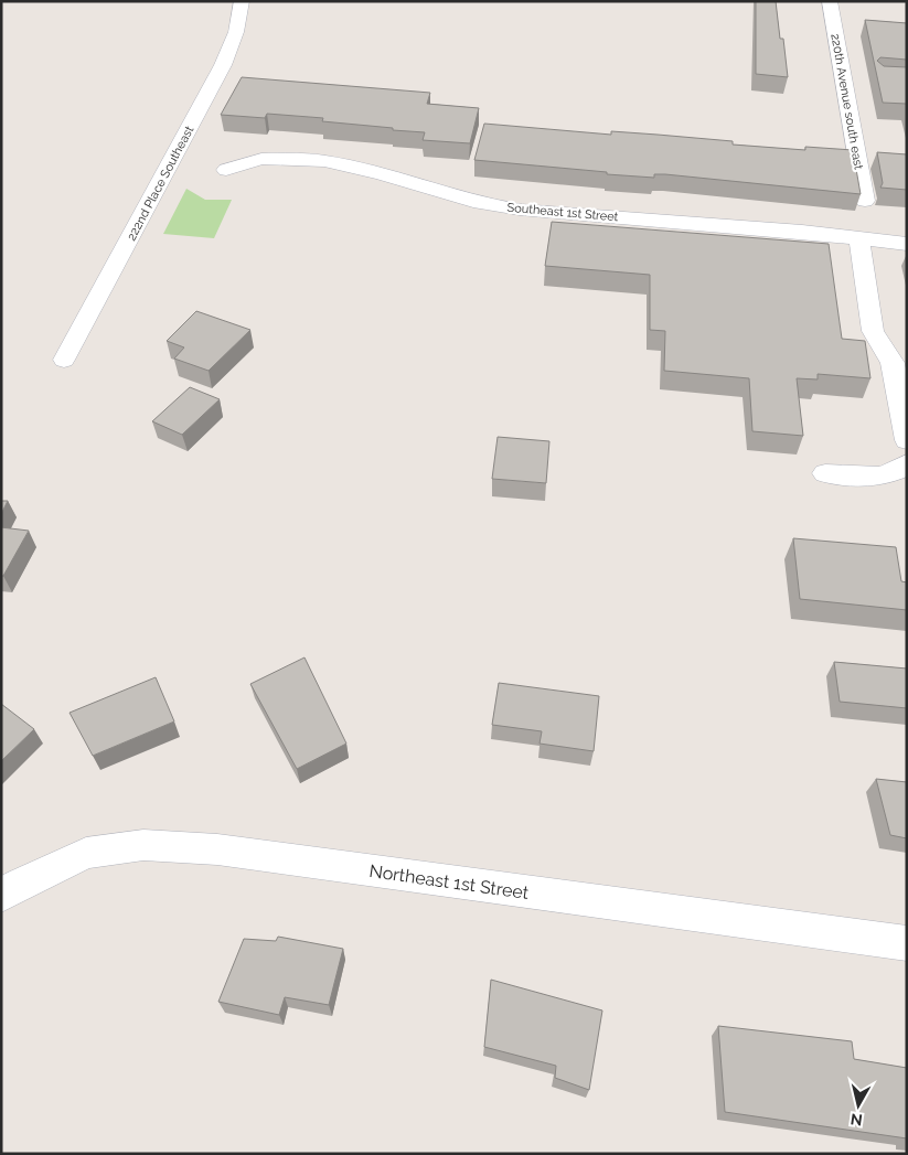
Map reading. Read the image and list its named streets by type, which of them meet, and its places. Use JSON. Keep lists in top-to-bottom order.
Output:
{
  "streets": {
    "street": [
      "220th Avenue south east",
      "222nd Place Southeast",
      "Southeast 1st Street",
      "Northeast 1st Street"
    ]
  },
  "north": "bottom"
}
